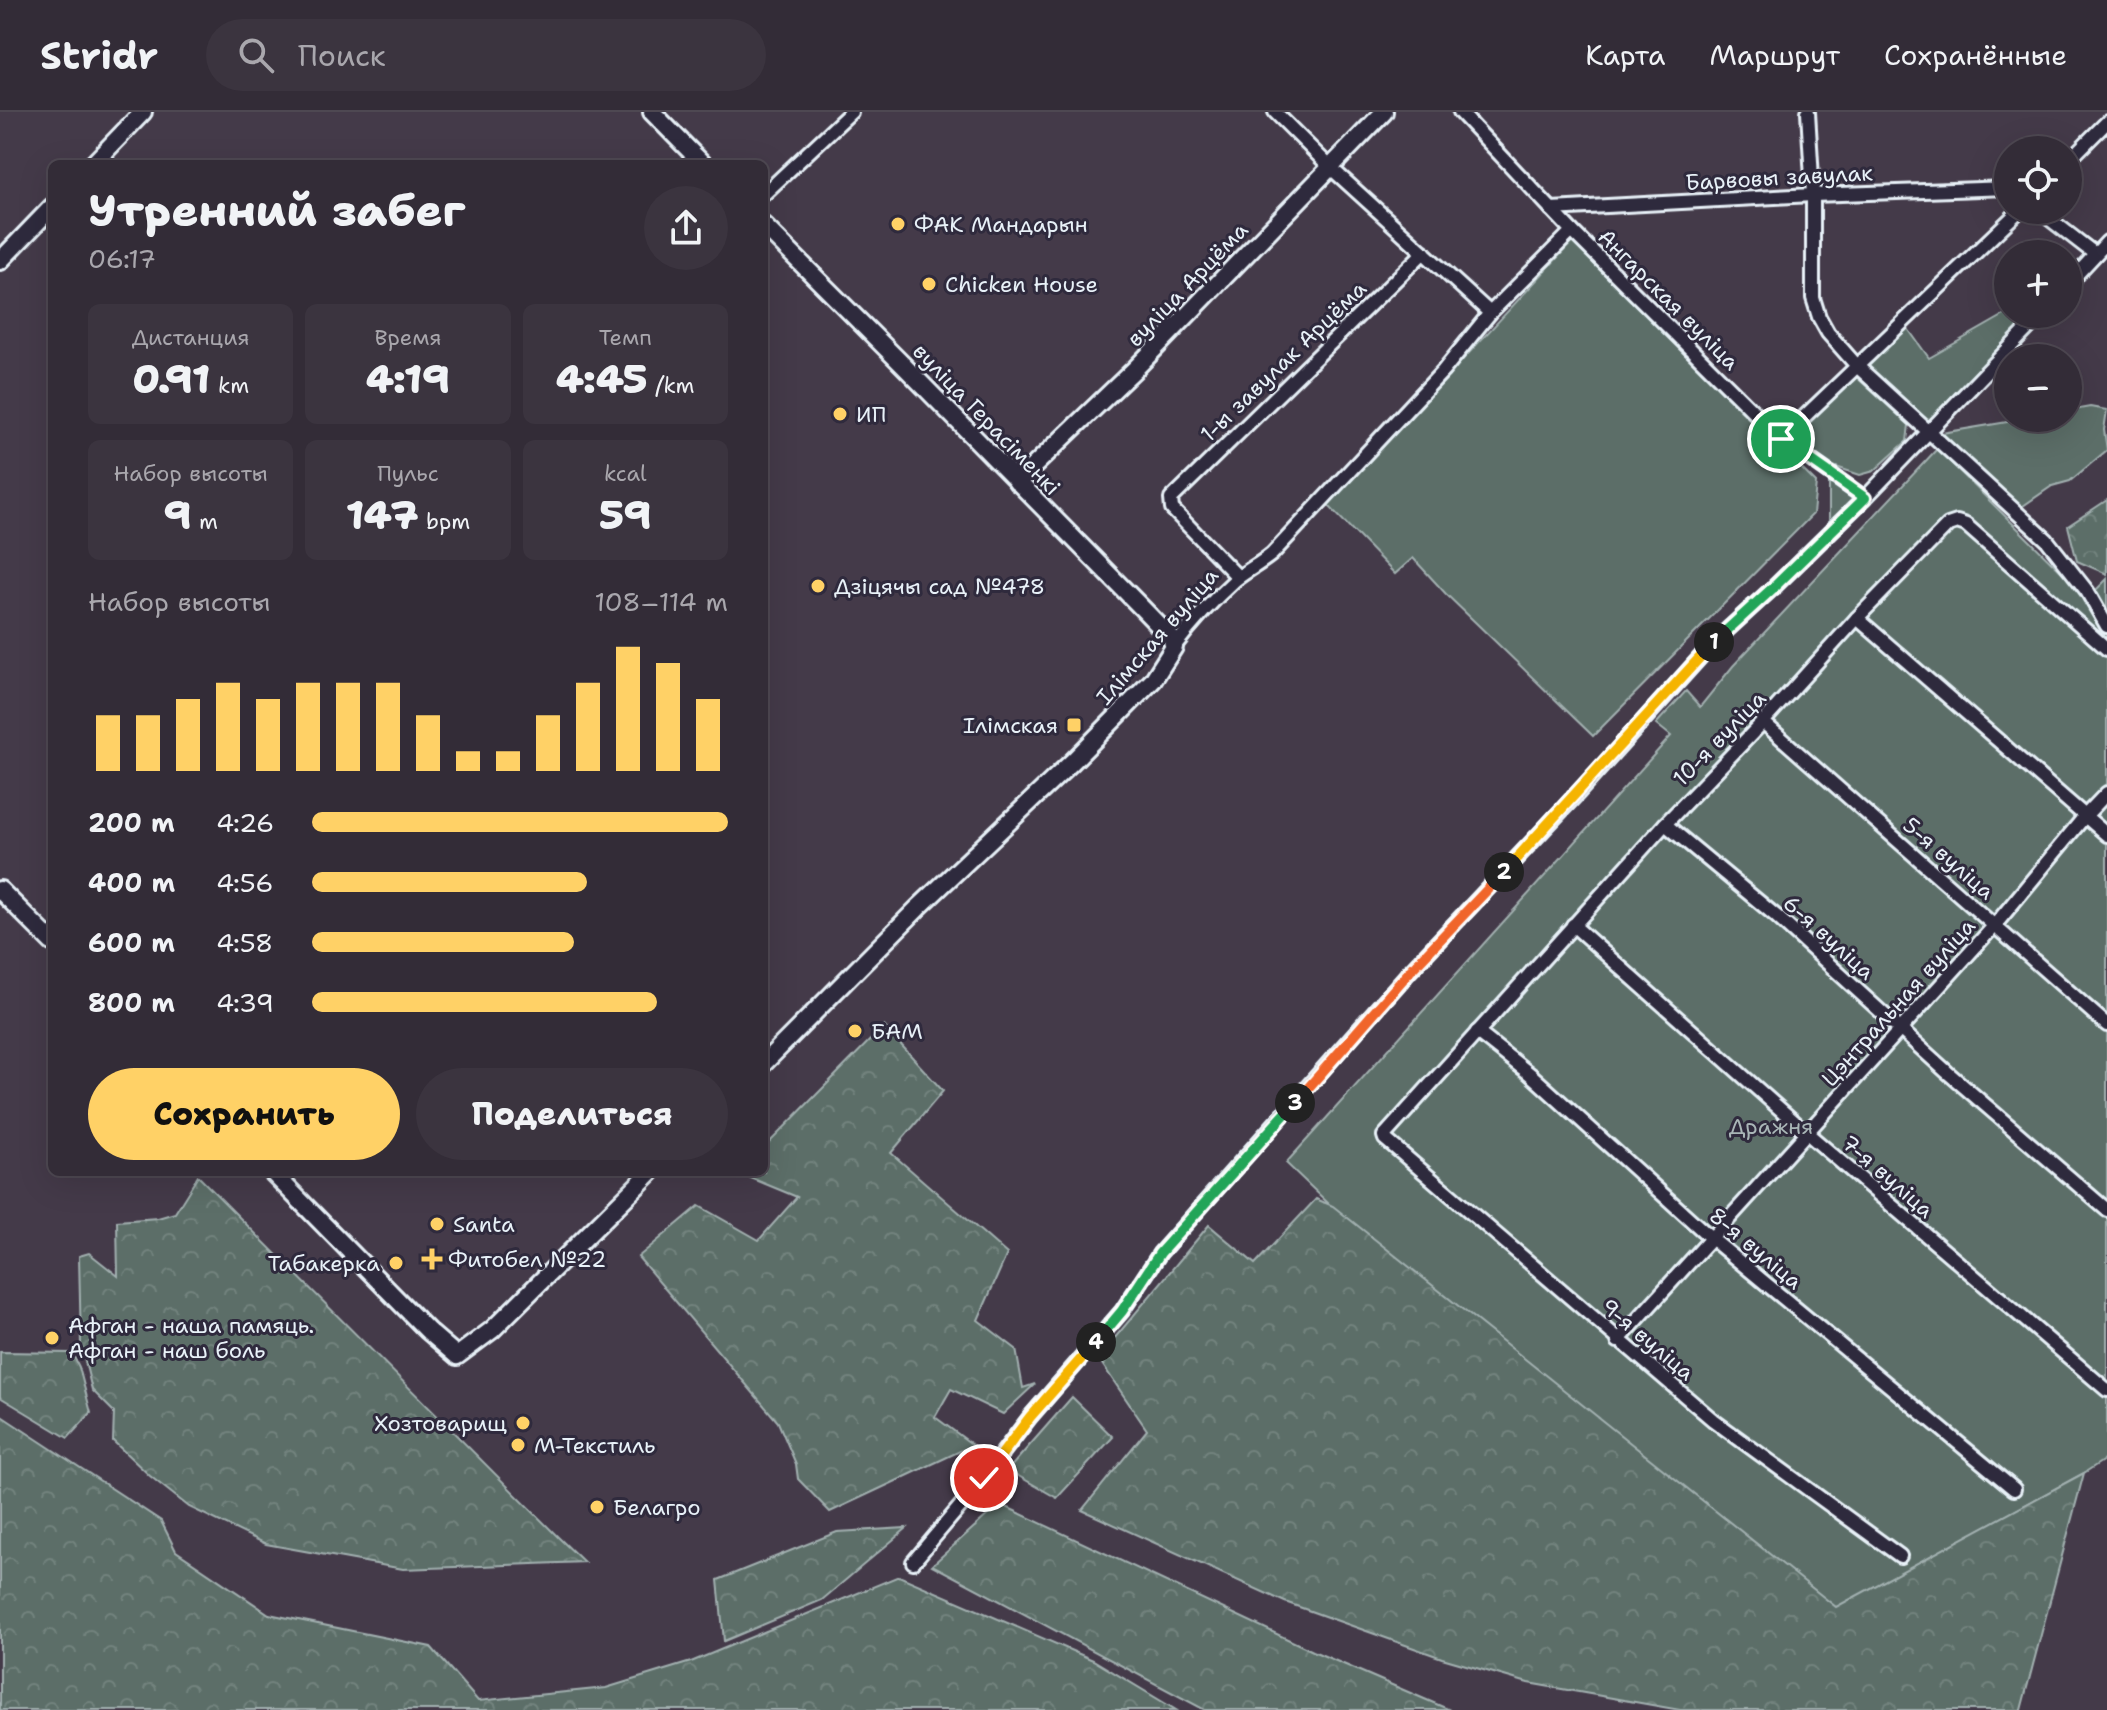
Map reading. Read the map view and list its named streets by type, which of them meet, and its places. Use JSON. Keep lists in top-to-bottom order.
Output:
{
  "streets": {
    "street": [
      "Барвовы завулак",
      "вуліца Арцёма",
      "Ангарская вуліца",
      "1-ы завулак Арцёма",
      "вуліца Герасіменкі",
      "Ілімская вуліца",
      "10-я вуліца",
      "5-я вуліца",
      "6-я вуліца",
      "Цэнтральная вуліца",
      "7-я вуліца",
      "8-я вуліца",
      "9-я вуліца"
    ]
  },
  "crossings": [
    ["Барвовы завулак", "Ангарская вуліца"],
    ["вуліца Арцёма", "вуліца Герасіменкі"],
    ["Ангарская вуліца", "Ілімская вуліца"],
    ["1-ы завулак Арцёма", "Ілімская вуліца"],
    ["вуліца Герасіменкі", "Ілімская вуліца"],
    ["10-я вуліца", "5-я вуліца"],
    ["10-я вуліца", "6-я вуліца"],
    ["10-я вуліца", "7-я вуліца"],
    ["10-я вуліца", "8-я вуліца"],
    ["10-я вуліца", "9-я вуліца"],
    ["5-я вуліца", "Цэнтральная вуліца"],
    ["6-я вуліца", "Цэнтральная вуліца"],
    ["Цэнтральная вуліца", "7-я вуліца"],
    ["Цэнтральная вуліца", "8-я вуліца"],
    ["Цэнтральная вуліца", "9-я вуліца"]
  ],
  "parks": ["Дражня"],
  "places": {
    "other": [
      "ФАК Мандарын",
      "Chicken House",
      "ИП",
      "Дзіцячы сад №478",
      "БАМ",
      "Santa",
      "Табакерка",
      "Афган - наша памяць. Афган - наш боль",
      "Хозтоварищ",
      "М-Текстиль",
      "Белагро"
    ],
    "transit": ["Ілімская"],
    "health": ["Фитобел №22"]
  },
  "page": {
    "header": "Stridr",
    "search": "Поиск",
    "nav": ["Карта", "Маршрут", "Сохранённые"],
    "map_buttons": ["+", "−"],
    "heading": ["Утренний забег", "06:17"],
    "stats": [
      ["Дистанция", "0.91 km"],
      ["Время", "4:19"],
      ["Темп", "4:45 /km"],
      ["Набор высоты", "9 m"],
      ["Пульс", "147 bpm"],
      ["kcal", "59"]
    ],
    "chart": ["Набор высоты", "108–114 m"],
    "pins": [
      "1",
      "2",
      "3",
      "4"
    ],
    "list": [
      {
        "name": "200 m",
        "note": "4:26"
      },
      {
        "name": "400 m",
        "note": "4:56"
      },
      {
        "name": "600 m",
        "note": "4:58"
      },
      {
        "name": "800 m",
        "note": "4:39"
      }
    ],
    "buttons": ["Сохранить", "Поделиться"]
  }
}
